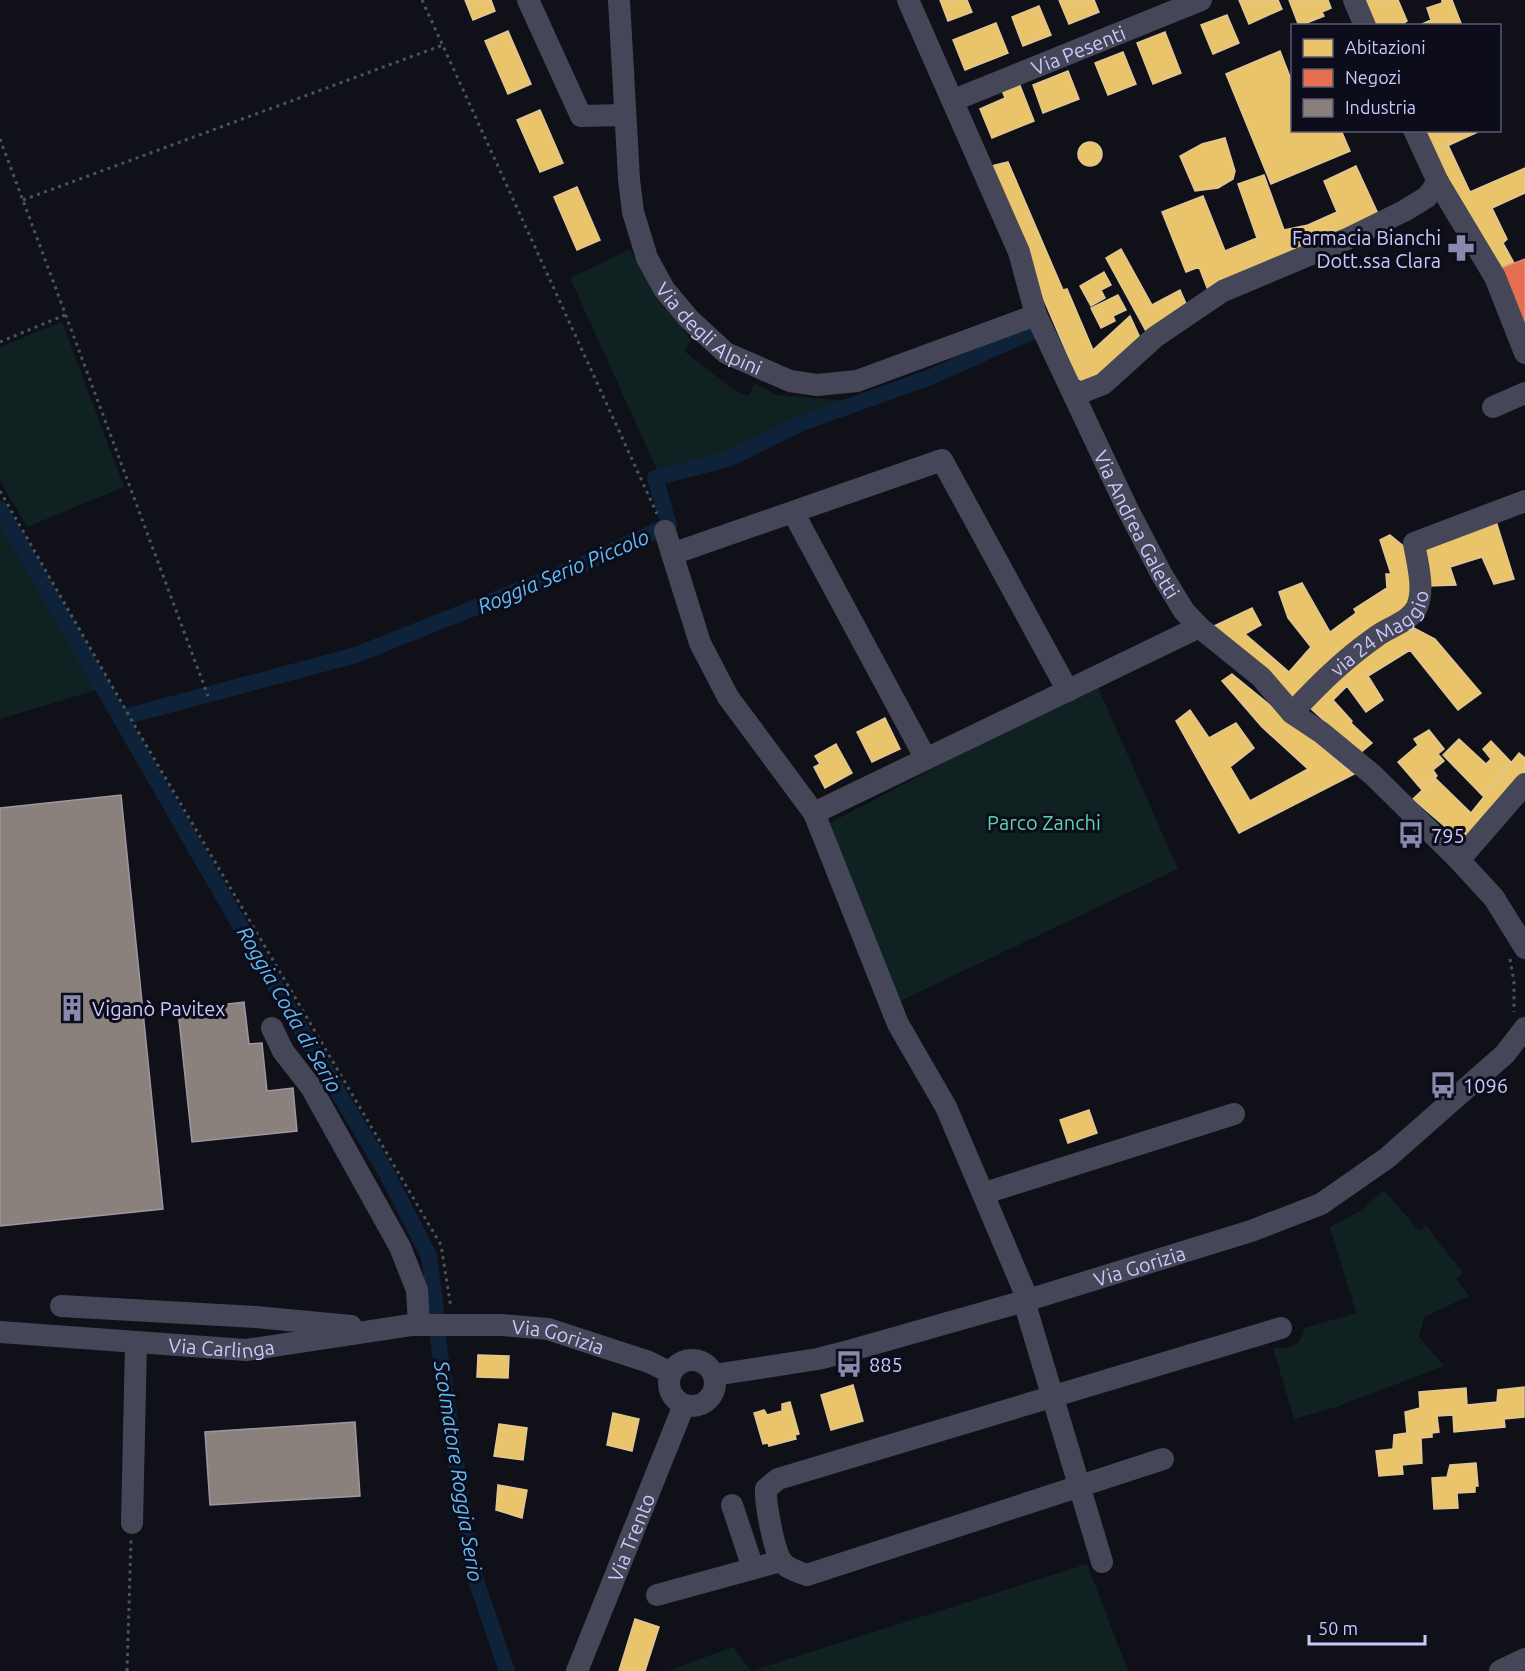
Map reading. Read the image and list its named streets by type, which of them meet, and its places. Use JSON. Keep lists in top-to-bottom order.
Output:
{
  "streets": {
    "street": [
      "Via Pesenti",
      "Via degli Alpini",
      "Via Andrea Galetti",
      "via 24 Maggio",
      "Via Gorizia",
      "Via Carlinga",
      "Via Trento"
    ]
  },
  "crossings": [
    ["Via Pesenti", "Via Andrea Galetti"],
    ["Via degli Alpini", "Via Andrea Galetti"],
    ["Via Andrea Galetti", "via 24 Maggio"],
    ["Via Gorizia", "Via Carlinga"],
    ["Via Gorizia", "Via Trento"]
  ],
  "water": ["Roggia Serio Piccolo", "Roggia Coda di Serio", "Scolmatore Roggia Serio"],
  "parks": ["Parco Zanchi"],
  "places": {
    "pharmacy": ["Farmacia Bianchi Dott.ssa Clara"],
    "bus stop": ["795", "1096", "885"],
    "building": ["Viganò Pavitex"]
  },
  "legend": ["Abitazioni", "Negozi", "Industria"],
  "scale_bar": "50 m"
}
